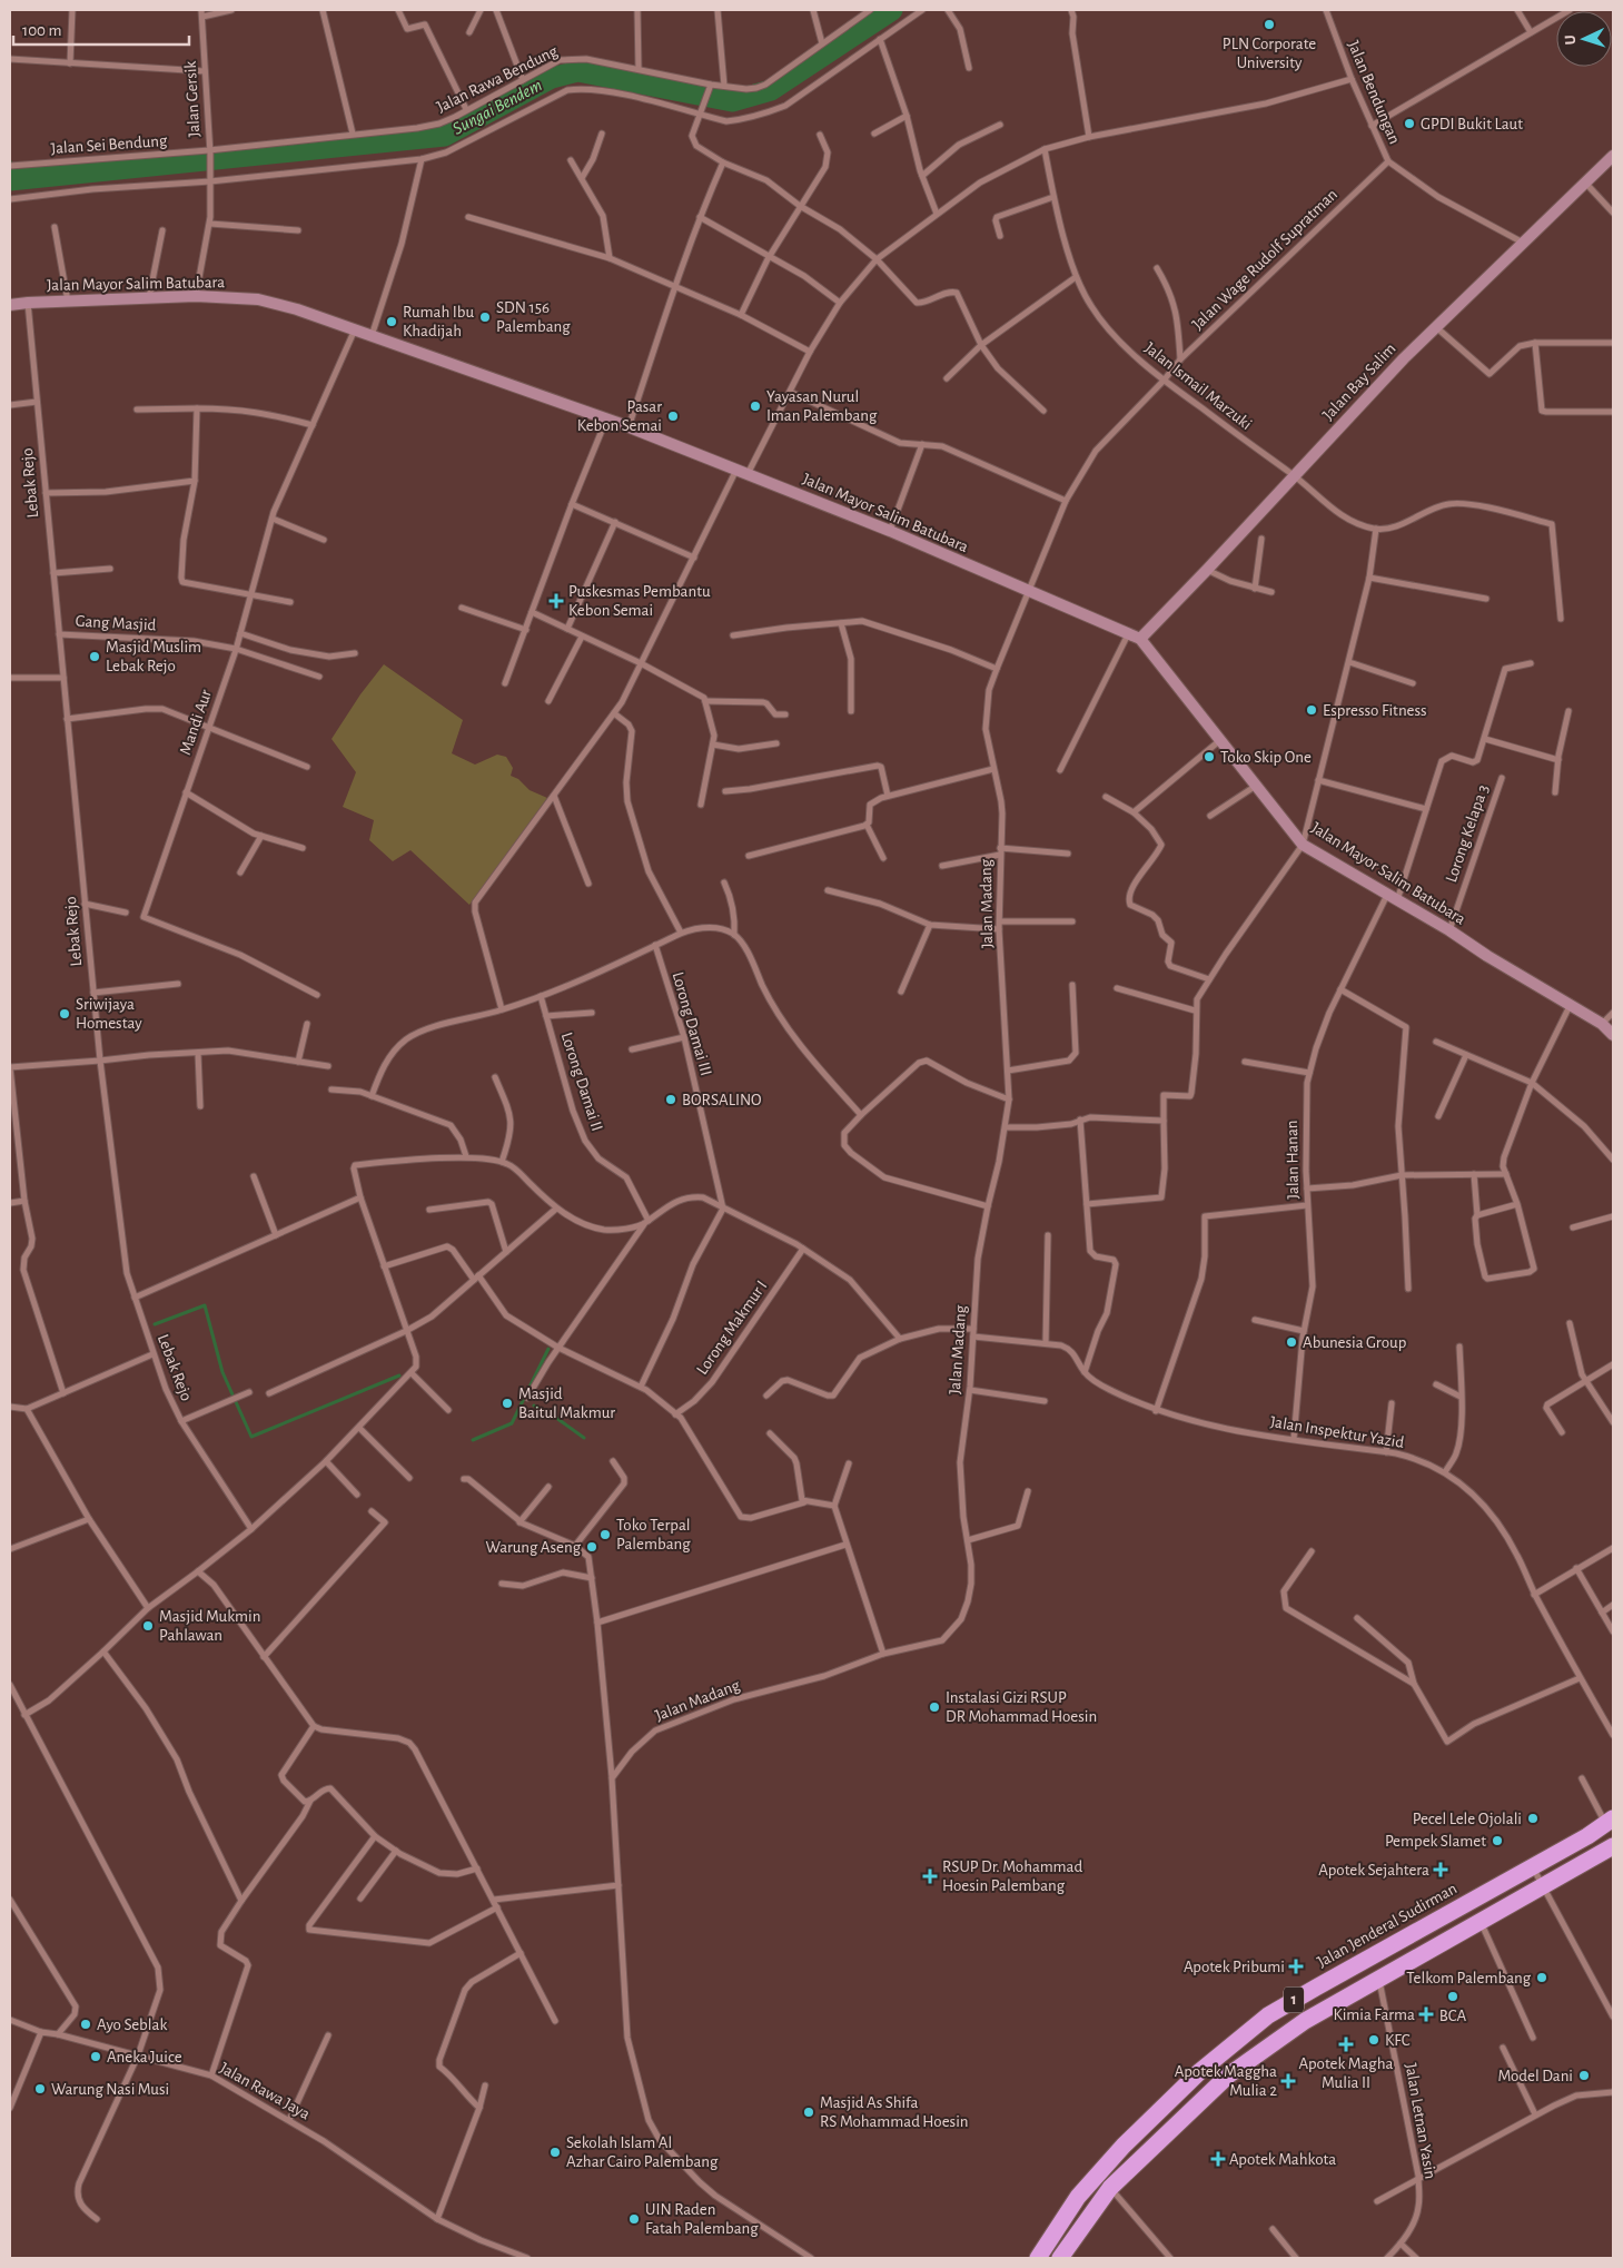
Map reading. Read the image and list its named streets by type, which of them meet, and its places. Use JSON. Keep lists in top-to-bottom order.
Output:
{
  "streets": {
    "highway": ["Jalan Jenderal Sudirman", "1"],
    "street": [
      "Jalan Rawa Bendung",
      "Jalan Bendungan",
      "Jalan Gersik",
      "Jalan Sei Bendung",
      "Jalan Wage Rudolf Supratman",
      "Jalan Mayor Salim Batubara",
      "Jalan Bay Salim",
      "Jalan Ismail Marzuki",
      "Lebak Rejo",
      "Gang Masjid",
      "Mandi Aur",
      "Lorong Kelapa 3",
      "Jalan Madang",
      "Lorong Damai III",
      "Lorong Damai II",
      "Jalan Hanan",
      "Lorong Makmur I",
      "Jalan Inspektur Yazid",
      "Jalan Rawa Jaya",
      "Jalan Letnan Yasin"
    ]
  },
  "crossings": [
    ["Jalan Rawa Bendung", "Jalan Gersik"],
    ["Jalan Rawa Bendung", "Jalan Sei Bendung"],
    ["Jalan Bendungan", "Jalan Wage Rudolf Supratman"],
    ["Jalan Bendungan", "Jalan Bay Salim"],
    ["Jalan Gersik", "Jalan Sei Bendung"],
    ["Jalan Wage Rudolf Supratman", "Jalan Ismail Marzuki"],
    ["Jalan Wage Rudolf Supratman", "Jalan Madang"],
    ["Jalan Mayor Salim Batubara", "Jalan Bay Salim"],
    ["Jalan Mayor Salim Batubara", "Lebak Rejo"],
    ["Jalan Mayor Salim Batubara", "Mandi Aur"],
    ["Jalan Mayor Salim Batubara", "Lorong Kelapa 3"],
    ["Jalan Mayor Salim Batubara", "Jalan Madang"],
    ["Jalan Mayor Salim Batubara", "Jalan Hanan"],
    ["Jalan Bay Salim", "Jalan Ismail Marzuki"],
    ["Lebak Rejo", "Gang Masjid"],
    ["Gang Masjid", "Mandi Aur"],
    ["Jalan Hanan", "Jalan Inspektur Yazid"],
    ["1", "Jalan Letnan Yasin"]
  ],
  "water": ["Sungai Bendem"],
  "places": {
    "other": [
      "PLN Corporate University",
      "GPDI Bukit Laut",
      "SDN 156 Palembang",
      "Rumah Ibu Khadijah",
      "Yayasan Nurul Iman Palembang",
      "Pasar Kebon Semai",
      "Masjid Muslim Lebak Rejo",
      "Espresso Fitness",
      "Toko Skip One",
      "Sriwijaya Homestay",
      "BORSALINO",
      "Abunesia Group",
      "Masjid Baitul Makmur",
      "Toko Terpal Palembang",
      "Warung Aseng",
      "Masjid Mukmin Pahlawan",
      "Instalasi Gizi RSUP DR Mohammad Hoesin",
      "Pecel Lele Ojolali",
      "Pempek Slamet",
      "Telkom Palembang",
      "BCA",
      "Ayo Seblak",
      "KFC",
      "Aneka Juice",
      "Model Dani",
      "Warung Nasi Musi",
      "Masjid As Shifa RS Mohammad Hoesin",
      "Sekolah Islam Al Azhar Cairo Palembang",
      "UIN Raden Fatah Palembang"
    ],
    "health": [
      "Puskesmas Pembantu Kebon Semai",
      "Apotek Sejahtera",
      "RSUP Dr. Mohammad Hoesin Palembang",
      "Apotek Pribumi",
      "Kimia Farma",
      "Apotek Magha Mulia II",
      "Apotek Maggha Mulia 2",
      "Apotek Mahkota"
    ]
  },
  "scale_bar": "100 m",
  "north": "left"
}
